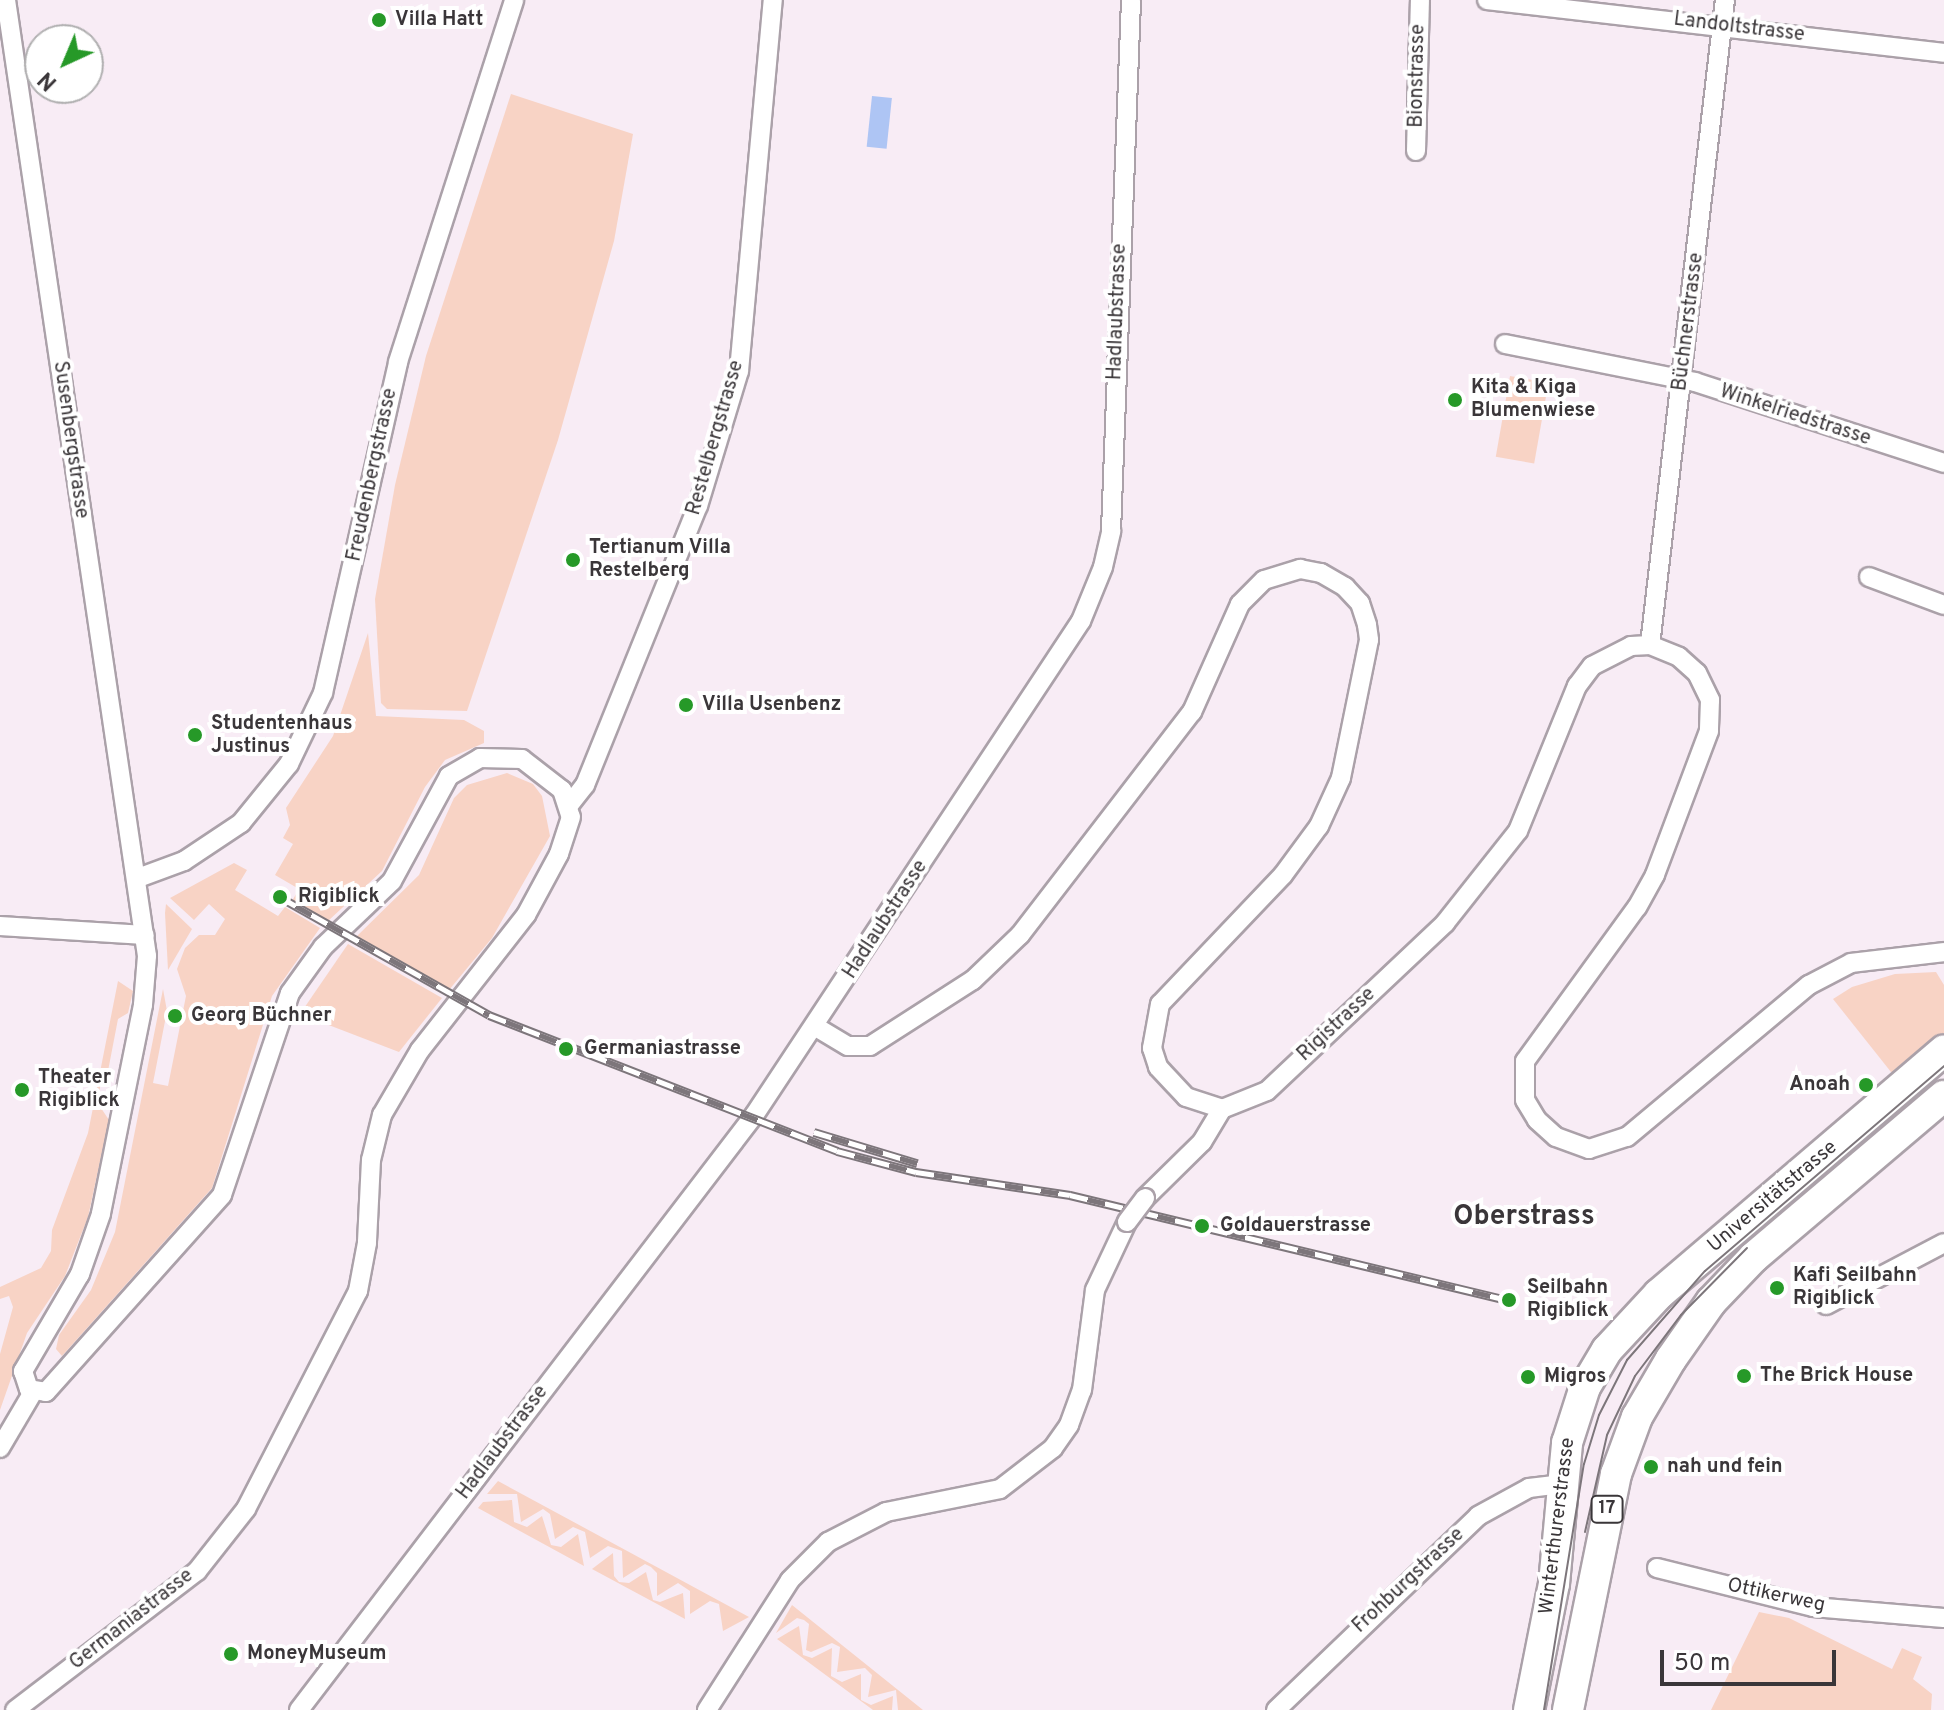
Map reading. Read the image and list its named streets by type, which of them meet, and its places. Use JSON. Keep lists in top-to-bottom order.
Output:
{
  "streets": {
    "main road": ["Universitätstrasse", "17", "Winterthurerstrasse"],
    "street": [
      "Landoltstrasse",
      "Bionstrasse",
      "Hadlaubstrasse",
      "Büchnerstrasse",
      "Winkelriedstrasse",
      "Restelbergstrasse",
      "Susenbergstrasse",
      "Freudenbergstrasse",
      "Rigistrasse",
      "Frohburgstrasse",
      "Ottikerweg",
      "Germaniastrasse"
    ]
  },
  "crossings": [
    ["Landoltstrasse", "Büchnerstrasse"],
    ["Büchnerstrasse", "Winkelriedstrasse"],
    ["Büchnerstrasse", "Rigistrasse"],
    ["Restelbergstrasse", "Germaniastrasse"],
    ["Susenbergstrasse", "Freudenbergstrasse"],
    ["Universitätstrasse", "Winterthurerstrasse"],
    ["Winterthurerstrasse", "Frohburgstrasse"]
  ],
  "districts": ["Oberstrass"],
  "places": [
    "Villa Hatt",
    "Kita & Kiga Blumenwiese",
    "Tertianum Villa Restelberg",
    "Villa Usenbenz",
    "Studentenhaus Justinus",
    "Rigiblick",
    "Georg Büchner",
    "Germaniastrasse",
    "Anoah",
    "Theater Rigiblick",
    "Goldauerstrasse",
    "Kafi Seilbahn Rigiblick",
    "Seilbahn Rigiblick",
    "The Brick House",
    "Migros",
    "nah und fein",
    "MoneyMuseum"
  ],
  "scale_bar": "50 m",
  "north": "bottom left"
}
